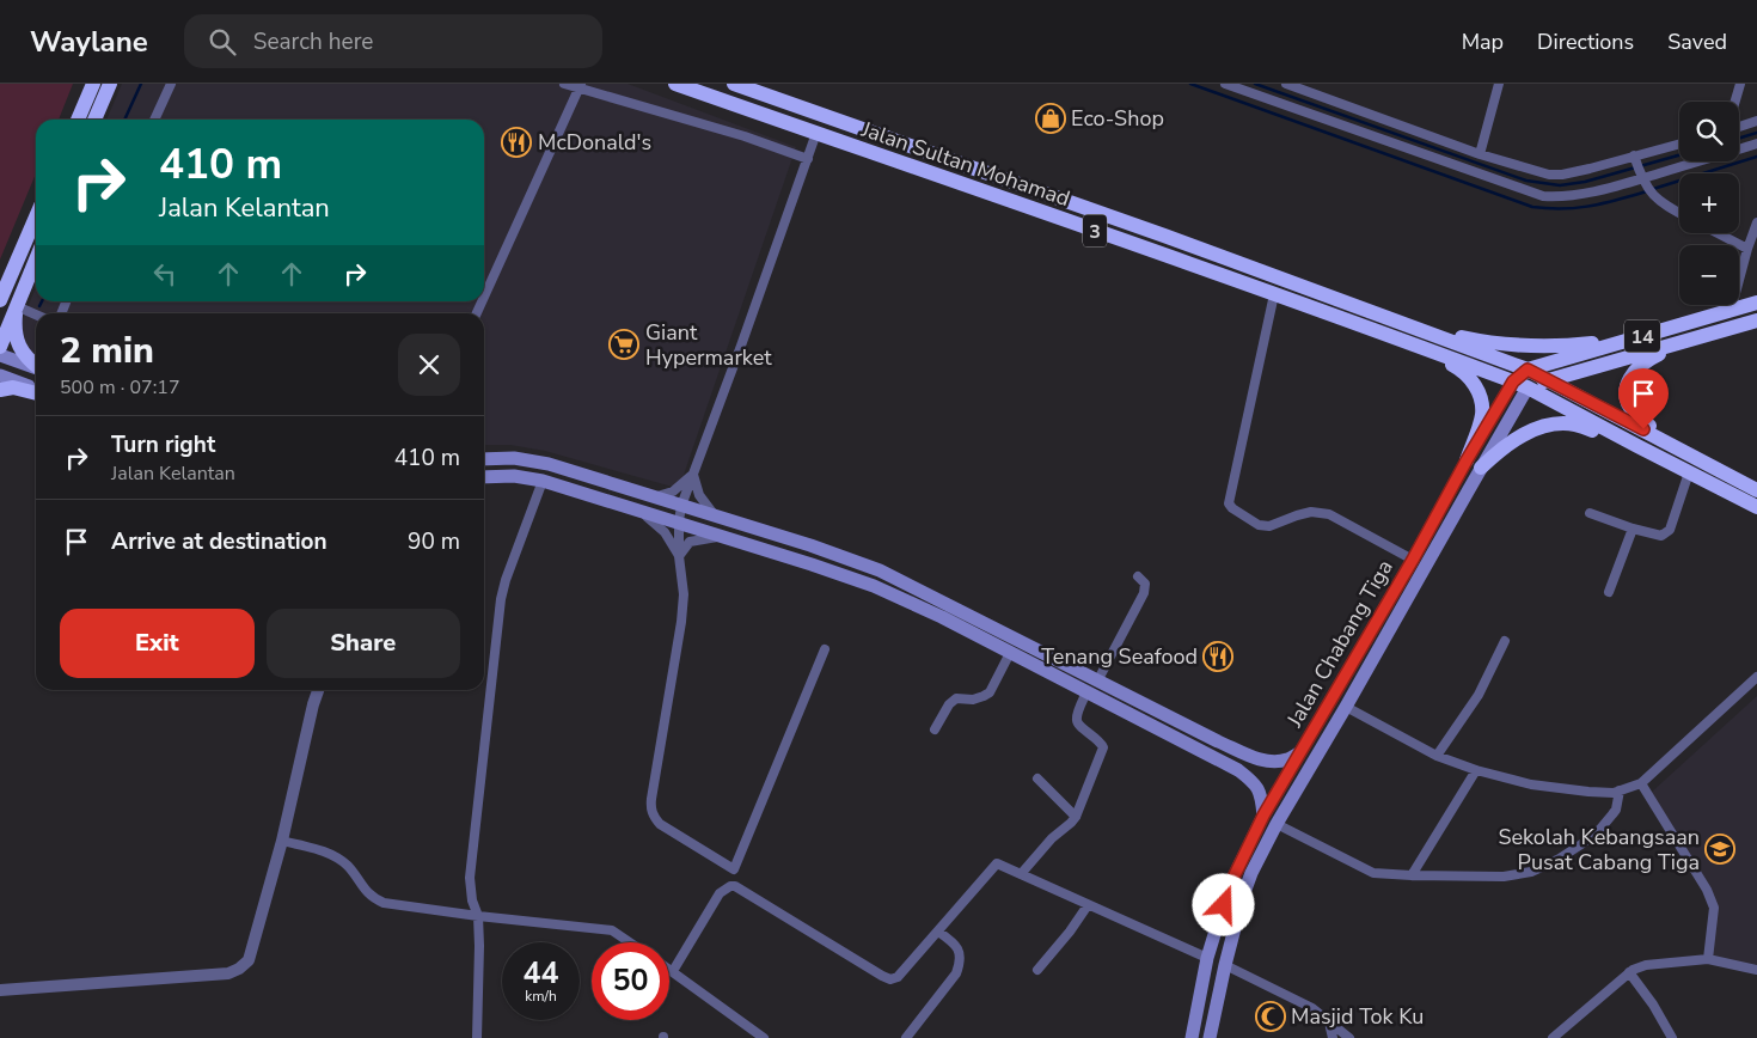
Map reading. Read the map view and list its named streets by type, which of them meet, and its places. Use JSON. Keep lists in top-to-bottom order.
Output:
{
  "streets": {
    "highway": ["Jalan Sultan Mohamad", "3", "14"],
    "main road": ["Jalan Chabang Tiga"]
  },
  "crossings": [
    ["Jalan Sultan Mohamad", "3"],
    ["Jalan Sultan Mohamad", "14"],
    ["Jalan Sultan Mohamad", "Jalan Chabang Tiga"],
    ["3", "14"],
    ["3", "Jalan Chabang Tiga"],
    ["14", "Jalan Chabang Tiga"]
  ],
  "places": {
    "shop": ["Eco-Shop"],
    "restaurant": ["McDonald's", "Tenang Seafood"],
    "supermarket": ["Giant Hypermarket"],
    "school or university": ["Sekolah Kebangsaan Pusat Cabang Tiga"],
    "mosque": ["Masjid Tok Ku"]
  },
  "page": {
    "header": "Waylane",
    "search": "Search here",
    "nav": ["Map", "Directions", "Saved"],
    "map_buttons": ["+", "−"],
    "turn": ["410 m", "Jalan Kelantan"],
    "heading": ["2 min", "500 m · 07:17"],
    "list": [
      {
        "name": "Turn right",
        "note": "Jalan Kelantan",
        "value": "410 m"
      },
      {
        "name": "Arrive at destination",
        "value": "90 m"
      }
    ],
    "buttons": ["Exit", "Share"],
    "speed": "44 km/h",
    "limit": "50"
  }
}
